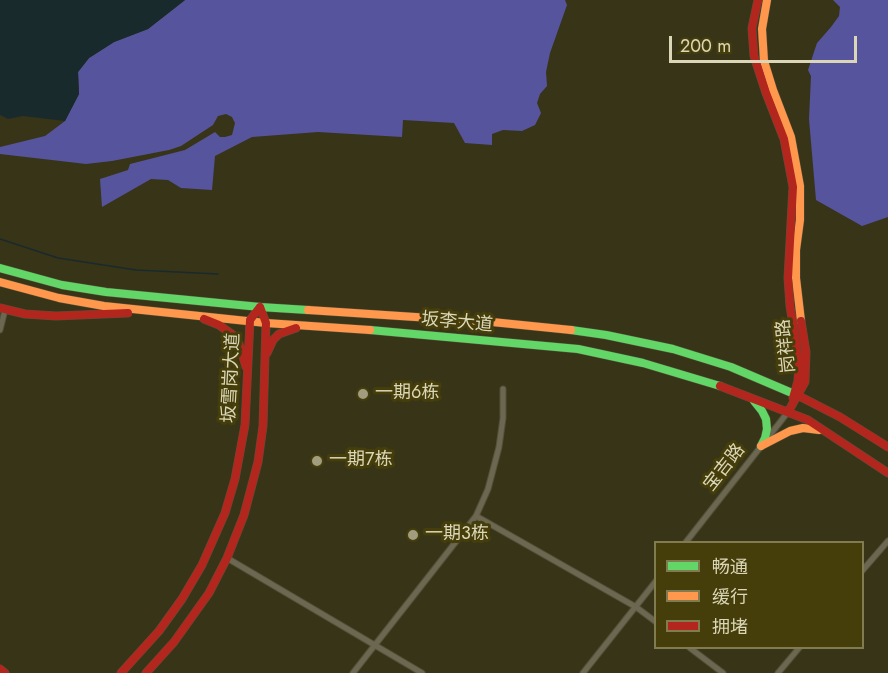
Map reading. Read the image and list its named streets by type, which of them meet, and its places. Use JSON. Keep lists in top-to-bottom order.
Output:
{
  "streets": {
    "main road": ["坂李大道", "岗祥路", "坂雪岗大道"],
    "street": ["宝吉路"]
  },
  "crossings": [
    ["坂李大道", "岗祥路"],
    ["坂李大道", "坂雪岗大道"],
    ["坂李大道", "宝吉路"],
    ["岗祥路", "宝吉路"]
  ],
  "places": ["一期6栋", "一期7栋", "一期3栋"],
  "legend": ["畅通", "缓行", "拥堵"],
  "scale_bar": "200 m"
}
